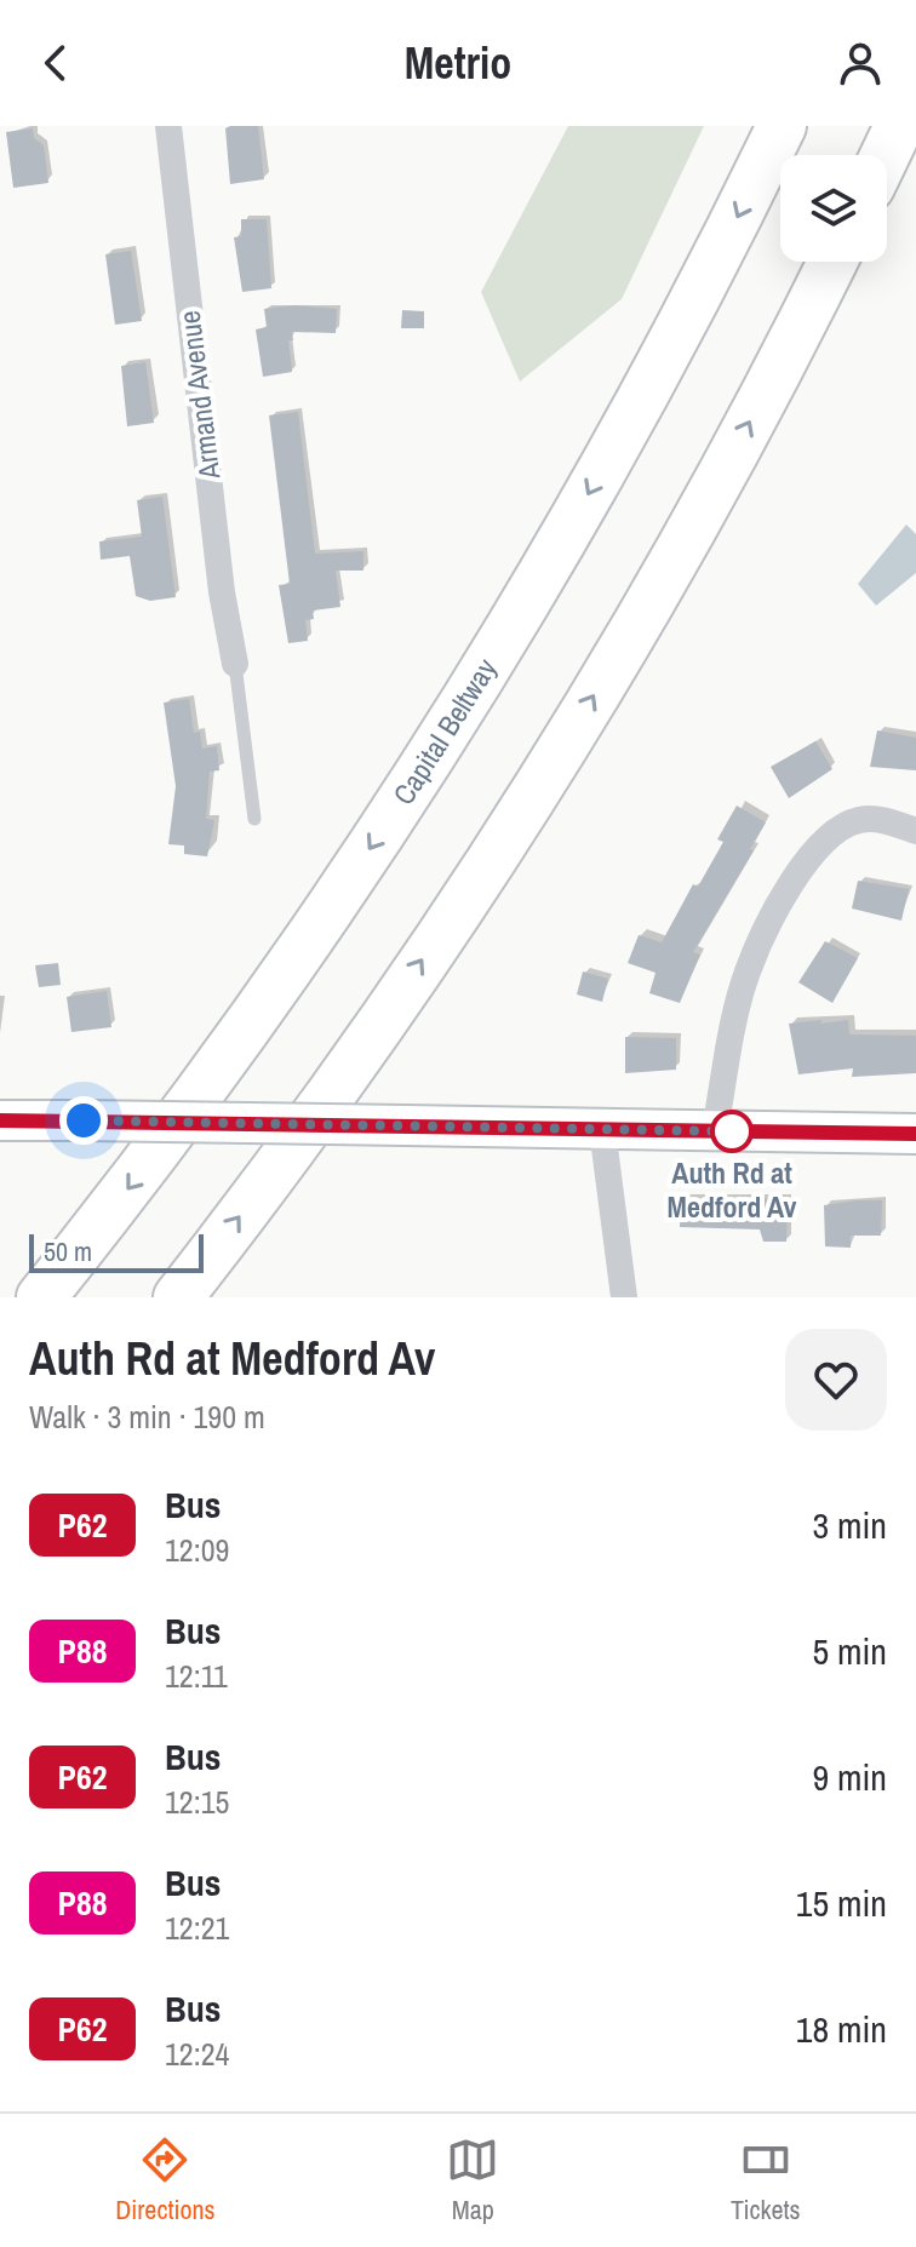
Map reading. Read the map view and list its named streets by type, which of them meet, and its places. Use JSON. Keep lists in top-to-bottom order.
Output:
{
  "streets": {
    "highway": ["Capital Beltway"],
    "street": ["Armand Avenue"]
  },
  "places": ["Auth Rd at Medford Av"],
  "lines": ["bus line P62"],
  "scale_bar": "50 m",
  "page": {
    "header": "Metrio",
    "scale": "50 m",
    "heading": ["Auth Rd at Medford Av", "Walk · 3 min · 190 m"],
    "list": [
      {
        "mark": "P62",
        "name": "Bus",
        "note": "12:09",
        "value": "3 min"
      },
      {
        "mark": "P88",
        "name": "Bus",
        "note": "12:11",
        "value": "5 min"
      },
      {
        "mark": "P62",
        "name": "Bus",
        "note": "12:15",
        "value": "9 min"
      },
      {
        "mark": "P88",
        "name": "Bus",
        "note": "12:21",
        "value": "15 min"
      },
      {
        "mark": "P62",
        "name": "Bus",
        "note": "12:24",
        "value": "18 min"
      }
    ],
    "tabs": ["Directions", "Map", "Tickets"]
  }
}
